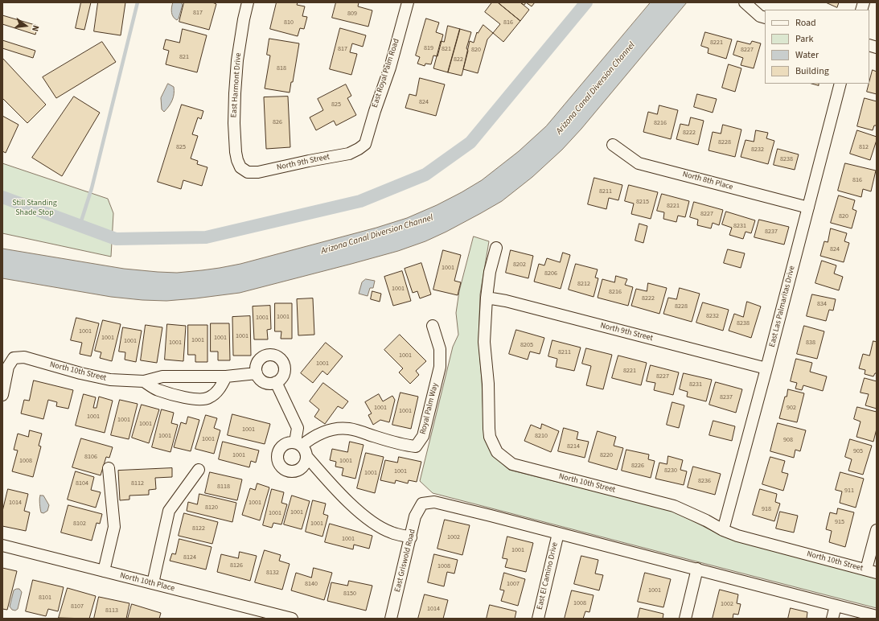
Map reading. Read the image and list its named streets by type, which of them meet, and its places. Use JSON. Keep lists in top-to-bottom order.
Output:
{
  "streets": {
    "street": [
      "East Royal Palm Road",
      "East Harmont Drive",
      "North 9th Street",
      "North 8th Place",
      "East Las Palmaritas Drive",
      "North 10th Street",
      "Royal Palm Way",
      "East Griswold Road",
      "East El Camino Drive",
      "North 10th Place"
    ]
  },
  "crossings": [
    ["East Royal Palm Road", "North 9th Street"],
    ["East Harmont Drive", "North 9th Street"],
    ["North 9th Street", "East Las Palmaritas Drive"],
    ["North 9th Street", "North 10th Street"],
    ["North 8th Place", "East Las Palmaritas Drive"],
    ["East Las Palmaritas Drive", "North 10th Street"],
    ["East Griswold Road", "East El Camino Drive"]
  ],
  "water": ["Arizona Canal Diversion Channel"],
  "parks": ["Still Standing Shade Stop"],
  "house_numbers": [
    "817",
    "809",
    "810",
    "816",
    "8221",
    "819",
    "817",
    "821",
    "820",
    "8227",
    "821",
    "822",
    "818",
    "824",
    "825",
    "826",
    "8216",
    "8222",
    "8228",
    "825",
    "812",
    "8232",
    "8238",
    "816",
    "8211",
    "8215",
    "8221",
    "8227",
    "820",
    "8231",
    "8237",
    "824",
    "8202",
    "1001",
    "8206",
    "8212",
    "1001",
    "8216",
    "8222",
    "834",
    "8228",
    "8232",
    "1001",
    "1001",
    "8238",
    "1001",
    "1001",
    "1001",
    "1001",
    "1001",
    "1001",
    "1001",
    "838",
    "8205",
    "8211",
    "1001",
    "1001",
    "8221",
    "8227",
    "8231",
    "8237",
    "1001",
    "902",
    "1001",
    "1001",
    "1001",
    "1001",
    "1001",
    "1001",
    "8210",
    "1001",
    "908",
    "8214",
    "905",
    "1001",
    "8220",
    "8106",
    "1008",
    "1001",
    "8226",
    "8230",
    "1001",
    "1001",
    "8236",
    "8104",
    "8112",
    "8118",
    "911",
    "1014",
    "1001",
    "8120",
    "918",
    "1001",
    "1001",
    "915",
    "8102",
    "1001",
    "8122",
    "1002",
    "1001",
    "1001",
    "8124",
    "8126",
    "1008",
    "8132",
    "8140",
    "1007",
    "1001",
    "8150",
    "8101",
    "1008",
    "1002",
    "8107",
    "1014",
    "8113"
  ],
  "legend": [
    "Road",
    "Park",
    "Water",
    "Building"
  ],
  "north": "right"
}
